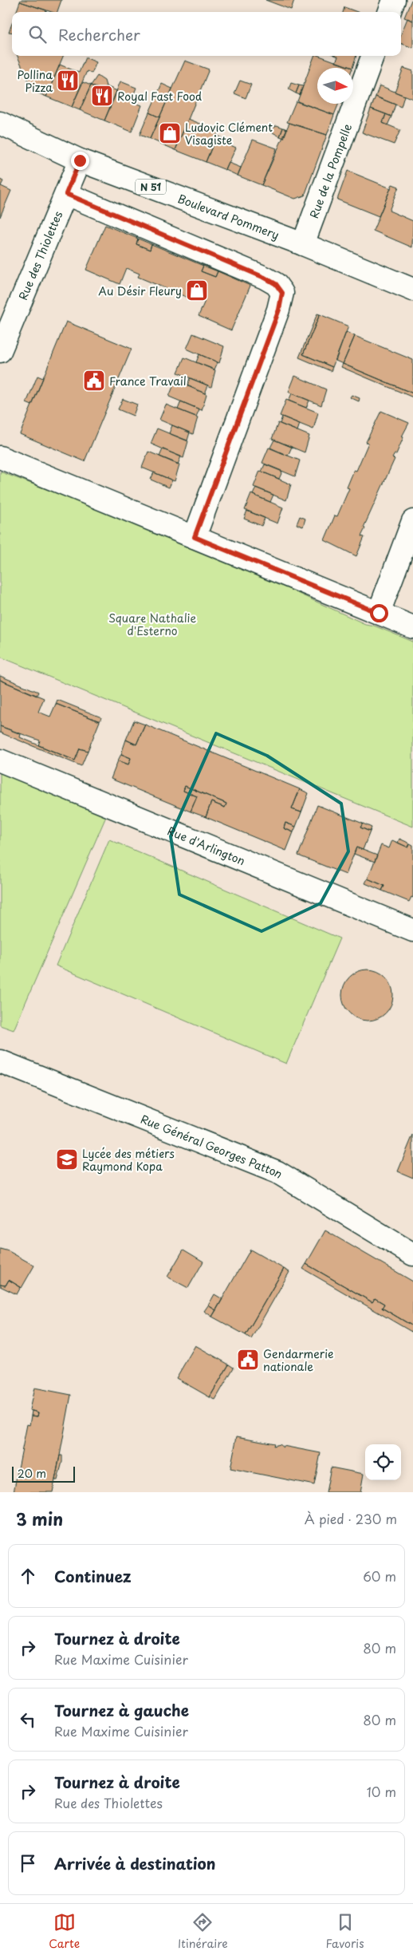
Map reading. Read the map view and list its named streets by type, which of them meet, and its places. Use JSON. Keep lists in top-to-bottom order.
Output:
{
  "streets": {
    "street": [
      "Rue de la Pompelle",
      "N 51",
      "Boulevard Pommery",
      "Rue des Thiolettes",
      "Rue d'Arlington",
      "Rue Général Georges Patton"
    ]
  },
  "crossings": [
    ["Rue de la Pompelle", "Boulevard Pommery"],
    ["Boulevard Pommery", "Rue des Thiolettes"]
  ],
  "parks": ["Square Nathalie d'Esterno"],
  "places": {
    "restaurant": ["Pollina Pizza", "Royal Fast Food"],
    "shop": ["Ludovic Clément Visagiste", "Au Désir Fleury"],
    "public building": ["France Travail", "Gendarmerie nationale"],
    "school or university": ["Lycée des métiers Raymond Kopa"]
  },
  "scale_bar": "20 m",
  "north": "right",
  "page": {
    "search": "Rechercher",
    "scale": "20 m",
    "heading": ["3 min", "À pied · 230 m"],
    "list": [
      ["Continuez", "60 m"],
      ["Tournez à droite", "Rue Maxime Cuisinier", "80 m"],
      ["Tournez à gauche", "Rue Maxime Cuisinier", "80 m"],
      ["Tournez à droite", "Rue des Thiolettes", "10 m"],
      "Arrivée à destination"
    ],
    "nav": ["Carte", "Itinéraire", "Favoris"]
  }
}
